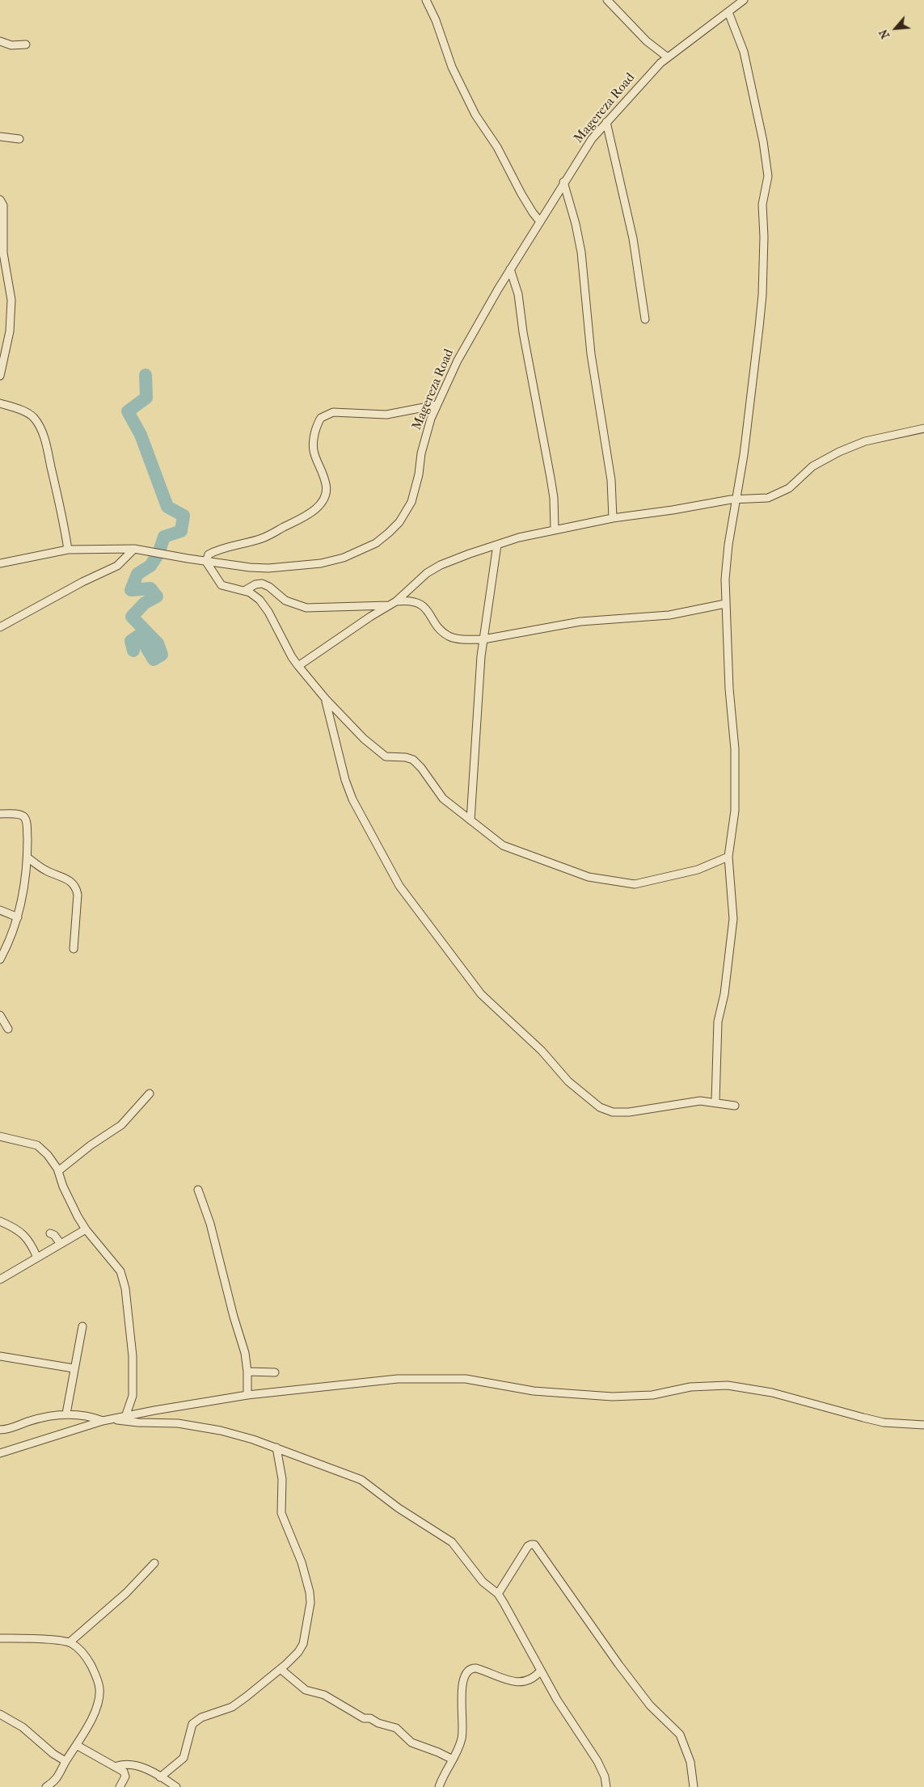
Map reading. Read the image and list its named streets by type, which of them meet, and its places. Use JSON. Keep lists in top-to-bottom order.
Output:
{
  "streets": {
    "street": ["Magereza Road"]
  },
  "north": "bottom left"
}
